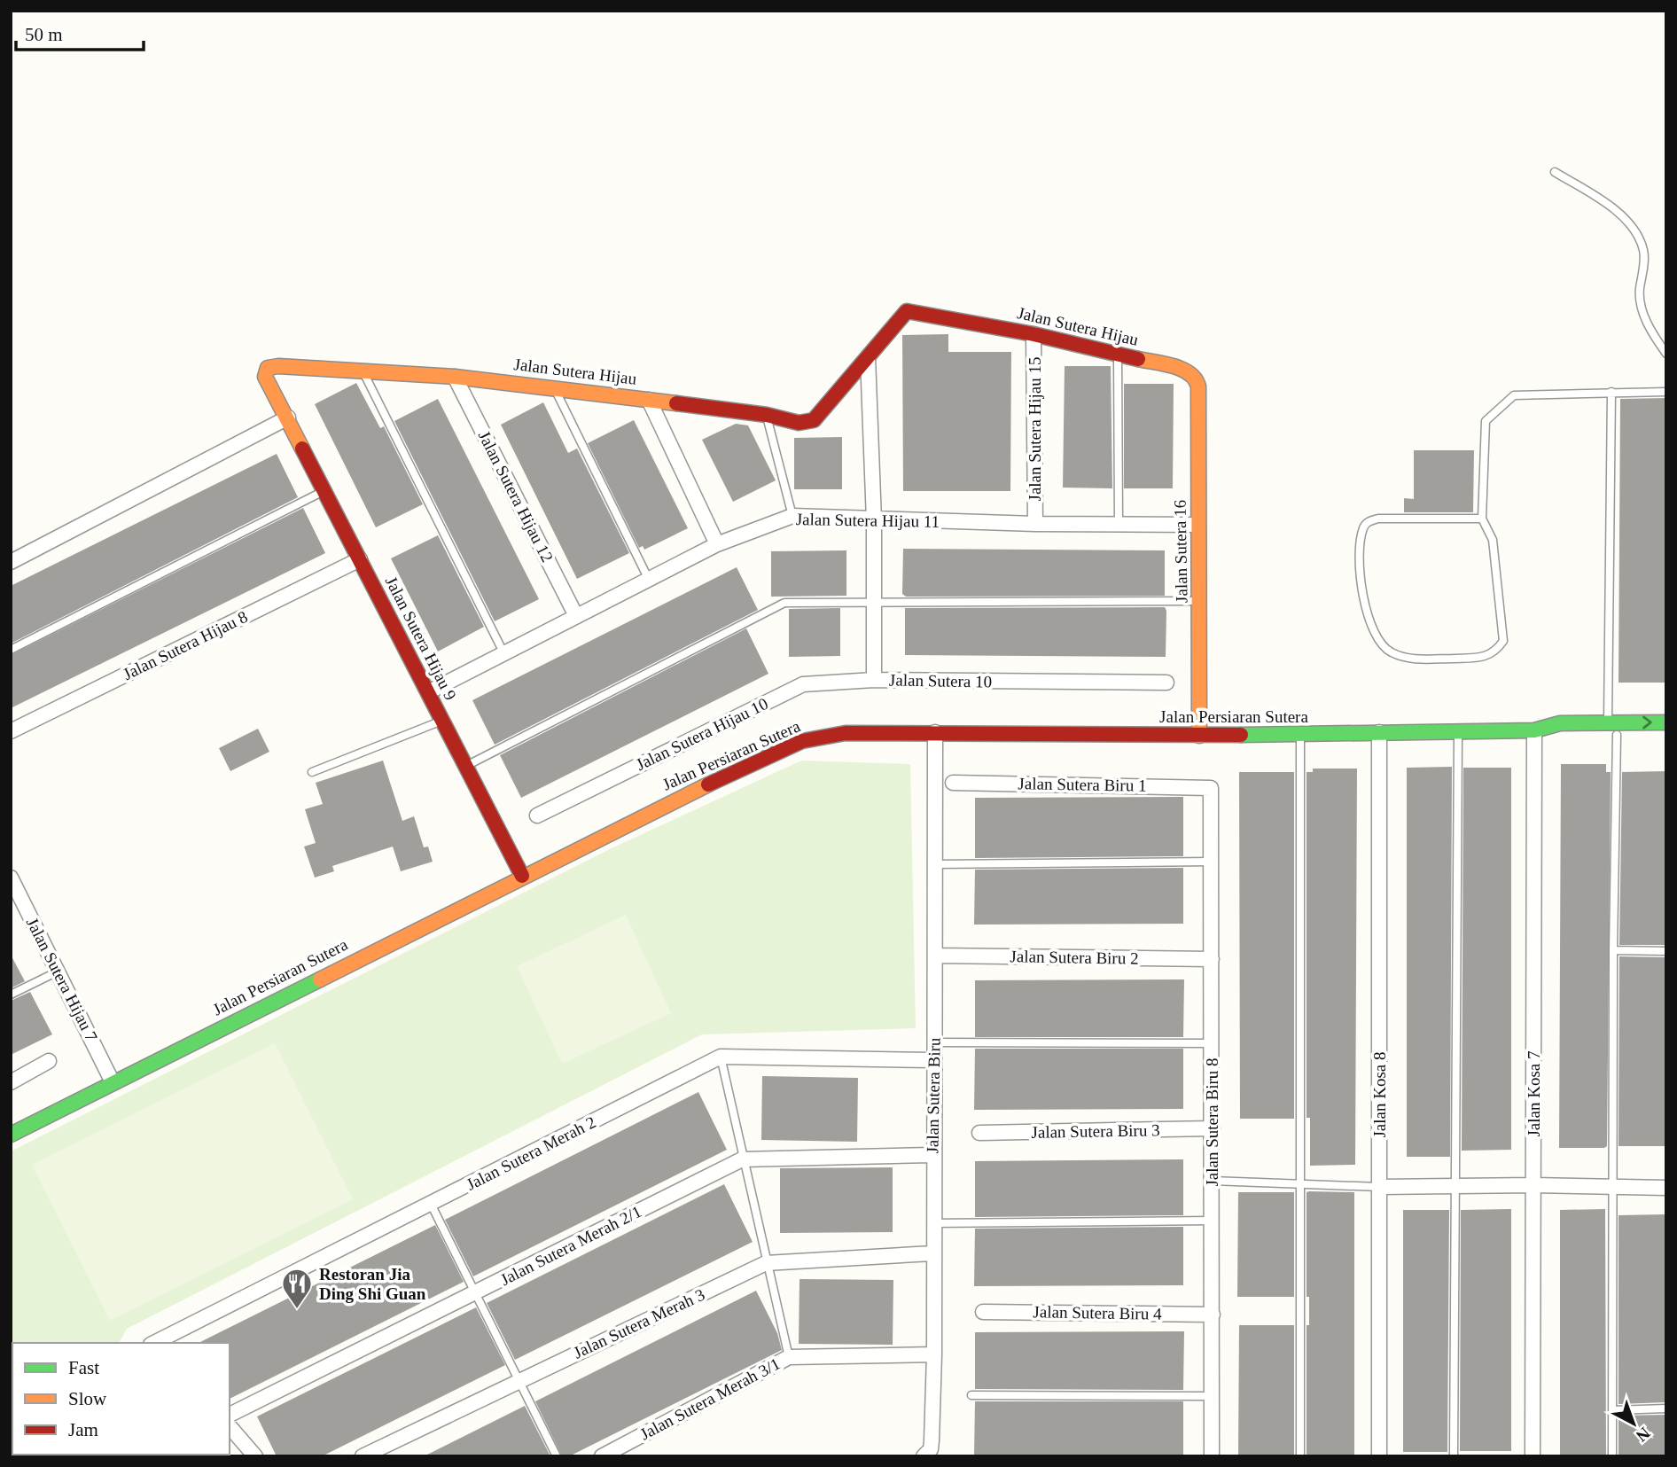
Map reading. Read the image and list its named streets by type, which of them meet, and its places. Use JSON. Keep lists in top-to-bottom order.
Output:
{
  "streets": {
    "street": [
      "Jalan Sutera Hijau",
      "Jalan Sutera Hijau 15",
      "Jalan Sutera Hijau 12",
      "Jalan Sutera Hijau 11",
      "Jalan Sutera 16",
      "Jalan Sutera Hijau 9",
      "Jalan Sutera Hijau 8",
      "Jalan Sutera 10",
      "Jalan Persiaran Sutera",
      "Jalan Sutera Hijau 10",
      "Jalan Sutera Biru 1",
      "Jalan Sutera Biru 2",
      "Jalan Sutera Hijau 7",
      "Jalan Kosa 7",
      "Jalan Kosa 8",
      "Jalan Sutera Biru",
      "Jalan Sutera Biru 8",
      "Jalan Sutera Biru 3",
      "Jalan Sutera Merah 2",
      "Jalan Sutera Merah 2/1",
      "Jalan Sutera Biru 4",
      "Jalan Sutera Merah 3",
      "Jalan Sutera Merah 3/1"
    ]
  },
  "crossings": [
    ["Jalan Sutera Hijau", "Jalan Sutera Hijau 15"],
    ["Jalan Sutera Hijau", "Jalan Sutera Hijau 12"],
    ["Jalan Sutera Hijau", "Jalan Sutera 16"],
    ["Jalan Sutera Hijau", "Jalan Sutera Hijau 9"],
    ["Jalan Sutera Hijau", "Jalan Sutera 10"],
    ["Jalan Sutera Hijau 15", "Jalan Sutera Hijau 11"],
    ["Jalan Sutera Hijau 12", "Jalan Sutera Hijau 11"],
    ["Jalan Sutera Hijau 11", "Jalan Sutera 16"],
    ["Jalan Sutera Hijau 11", "Jalan Sutera Hijau 9"],
    ["Jalan Sutera Hijau 11", "Jalan Sutera 10"],
    ["Jalan Sutera 16", "Jalan Persiaran Sutera"],
    ["Jalan Sutera Hijau 9", "Jalan Sutera Hijau 8"],
    ["Jalan Sutera Hijau 9", "Jalan Persiaran Sutera"],
    ["Jalan Sutera 10", "Jalan Sutera Hijau 10"],
    ["Jalan Persiaran Sutera", "Jalan Sutera Hijau 7"],
    ["Jalan Persiaran Sutera", "Jalan Kosa 7"],
    ["Jalan Persiaran Sutera", "Jalan Kosa 8"],
    ["Jalan Persiaran Sutera", "Jalan Sutera Biru"],
    ["Jalan Sutera Biru 1", "Jalan Sutera Biru 8"],
    ["Jalan Sutera Biru 2", "Jalan Sutera Biru"],
    ["Jalan Sutera Biru 2", "Jalan Sutera Biru 8"],
    ["Jalan Sutera Biru", "Jalan Sutera Merah 2"],
    ["Jalan Sutera Biru", "Jalan Sutera Merah 2/1"],
    ["Jalan Sutera Biru", "Jalan Sutera Merah 3"],
    ["Jalan Sutera Biru", "Jalan Sutera Merah 3/1"],
    ["Jalan Sutera Biru 8", "Jalan Sutera Biru 3"],
    ["Jalan Sutera Biru 8", "Jalan Sutera Biru 4"]
  ],
  "places": {
    "restaurant": ["Restoran Jia Ding Shi Guan"]
  },
  "legend": ["Fast", "Slow", "Jam"],
  "scale_bar": "50 m",
  "north": "bottom right"
}
